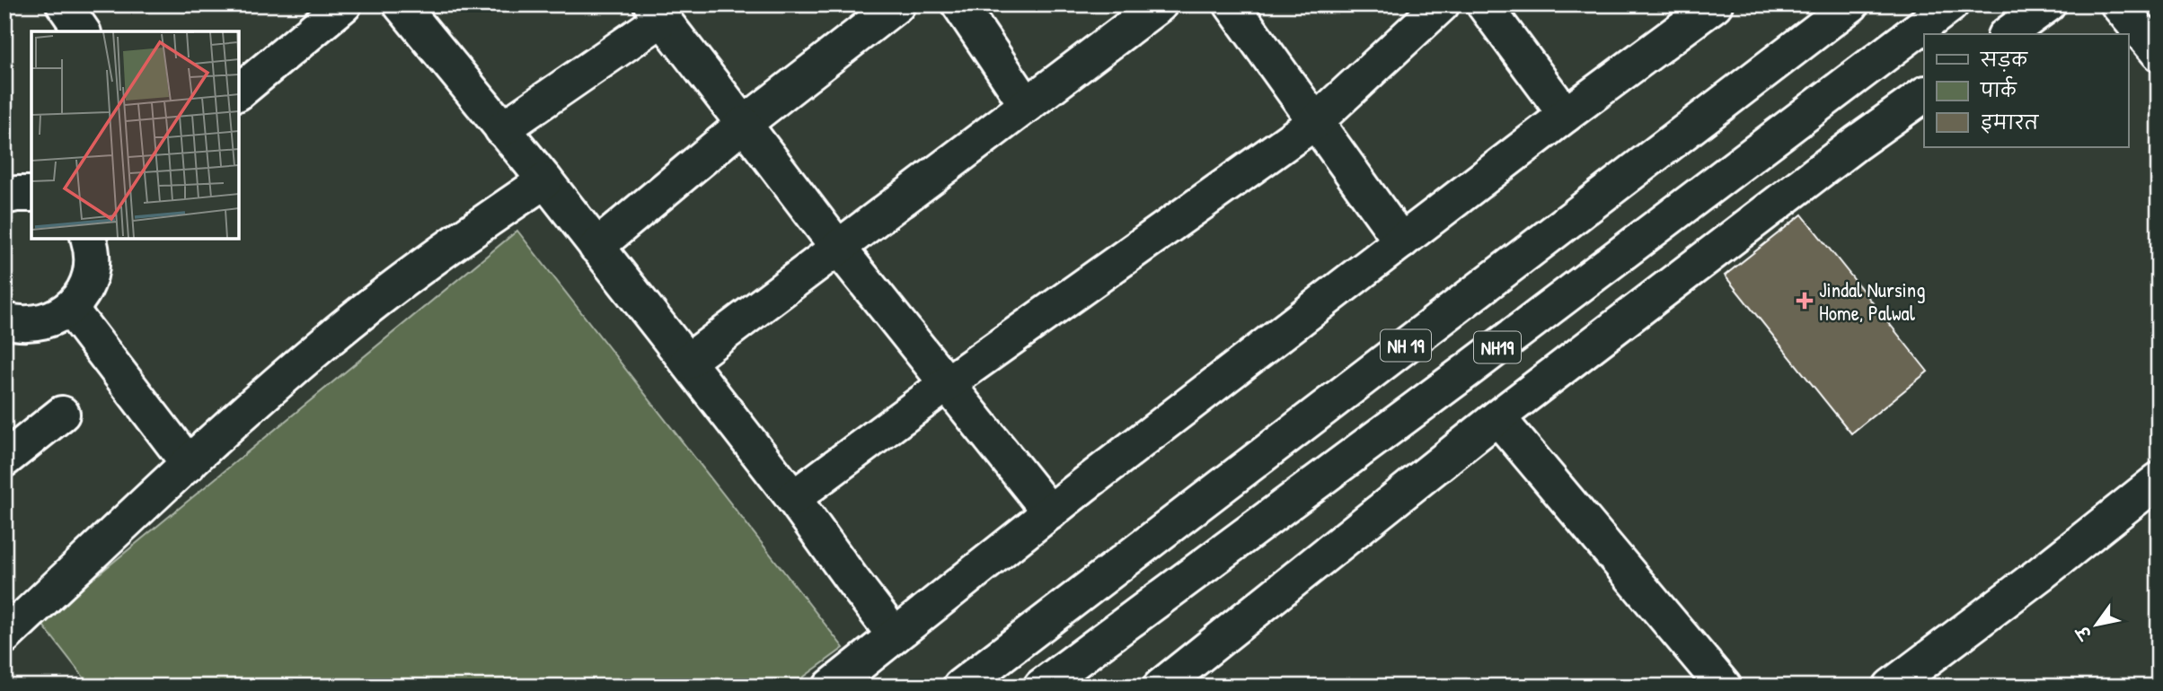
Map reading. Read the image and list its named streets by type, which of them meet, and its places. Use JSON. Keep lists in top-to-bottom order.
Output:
{
  "streets": {
    "main road": ["NH 19", "NH19"]
  },
  "places": {
    "health": ["Jindal Nursing Home, Palwal"]
  },
  "legend": ["सड़क", "पार्क", "इमारत"],
  "north": "bottom left"
}
